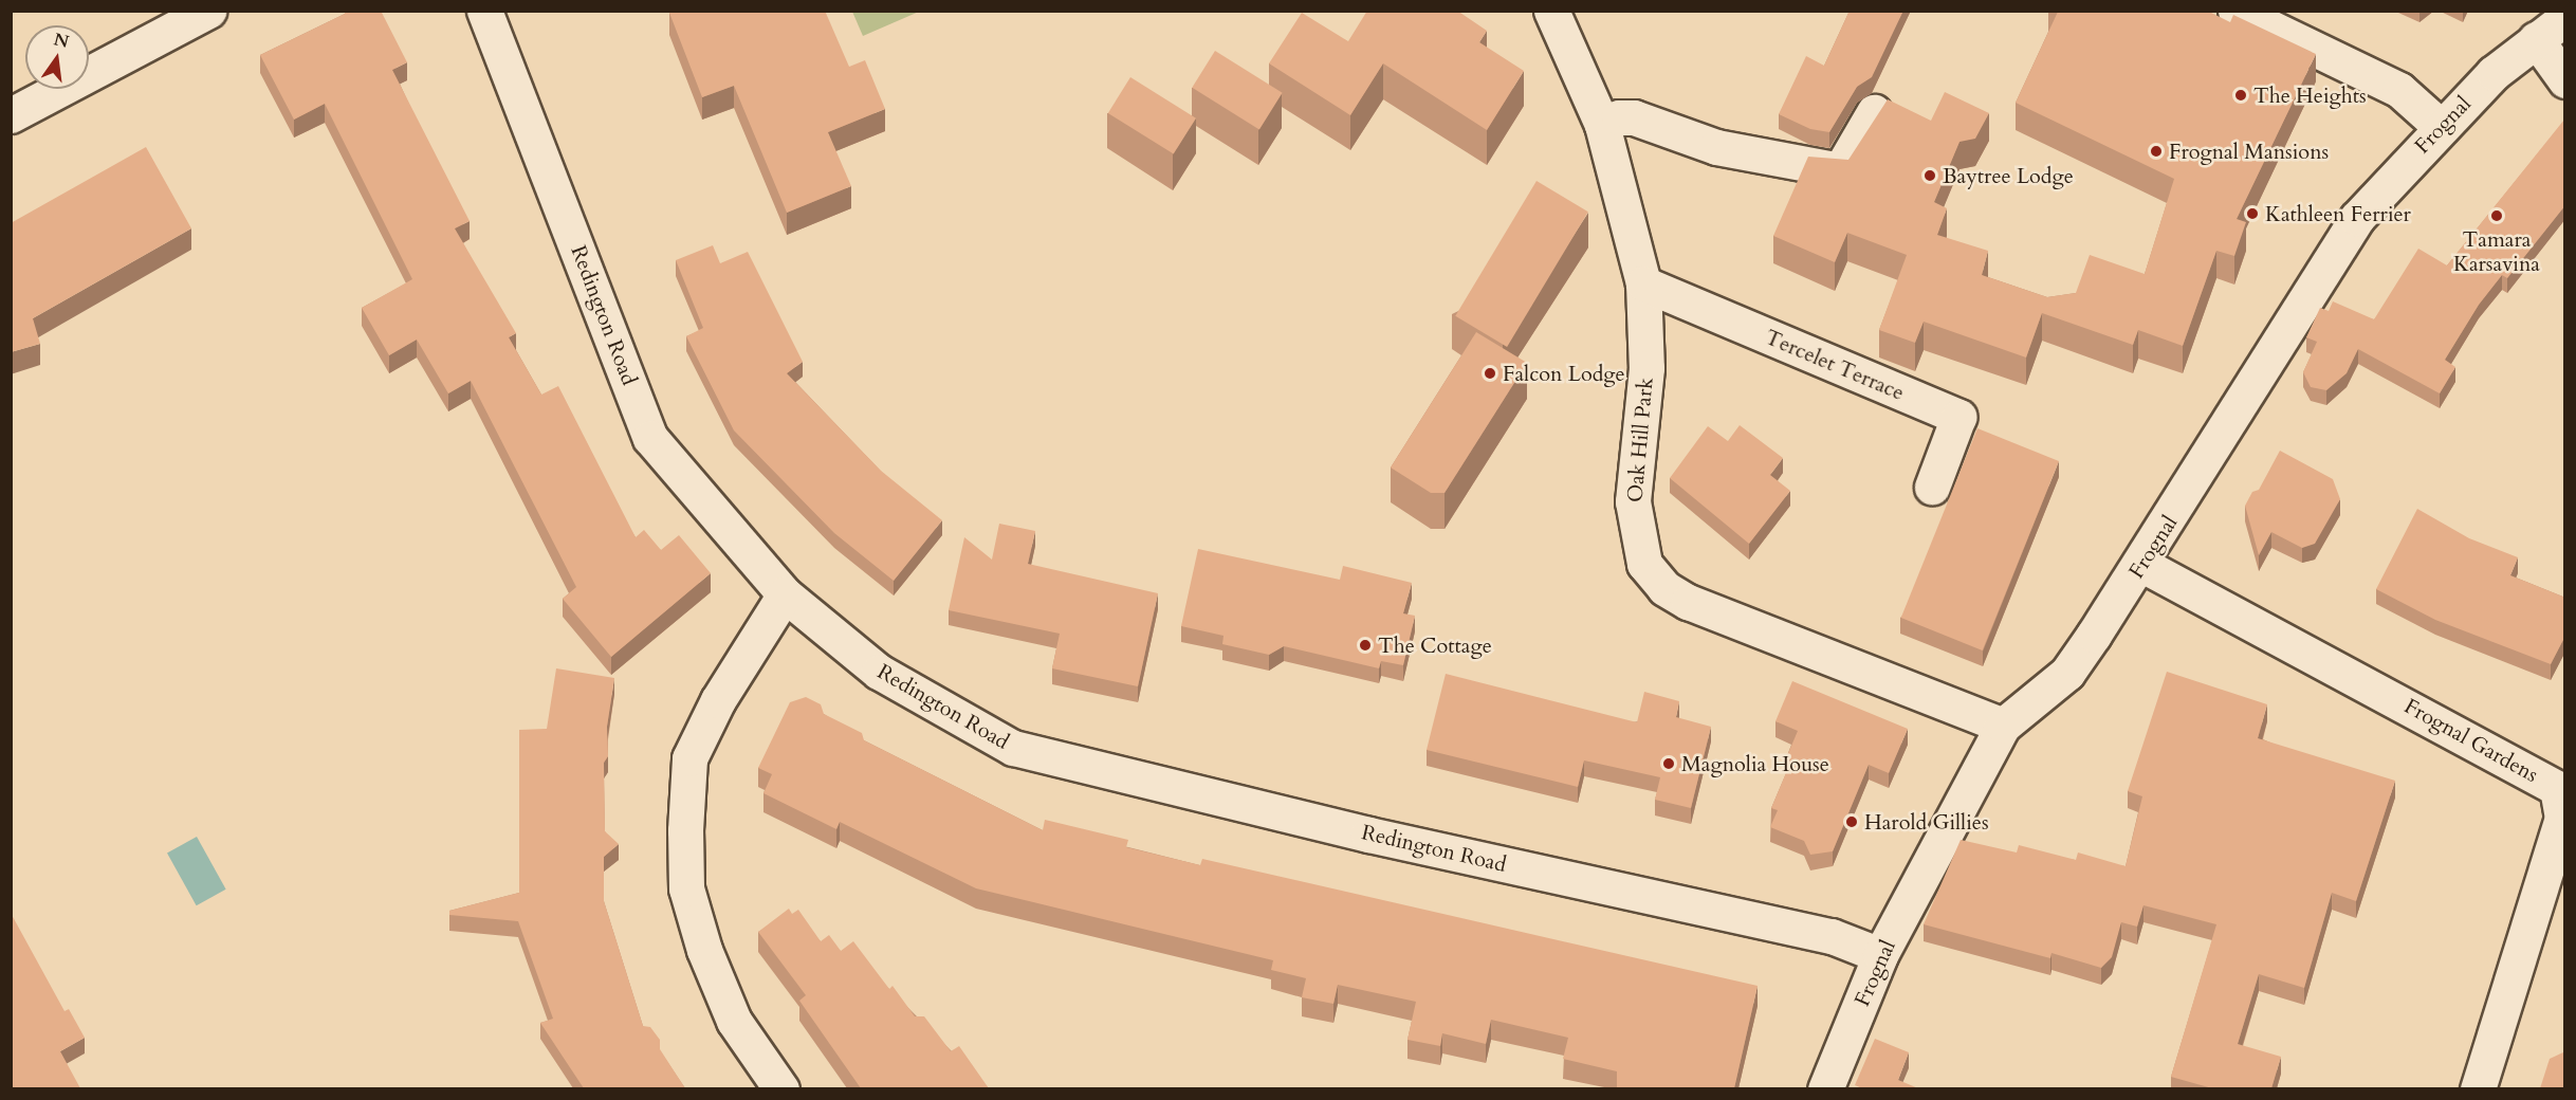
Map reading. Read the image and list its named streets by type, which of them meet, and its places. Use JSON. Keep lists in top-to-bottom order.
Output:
{
  "streets": {
    "street": [
      "Frognal",
      "Redington Road",
      "Tercelet Terrace",
      "Oak Hill Park",
      "Frognal Gardens"
    ]
  },
  "crossings": [
    ["Frognal", "Redington Road"],
    ["Frognal", "Oak Hill Park"],
    ["Frognal", "Frognal Gardens"],
    ["Tercelet Terrace", "Oak Hill Park"]
  ],
  "places": [
    "The Heights",
    "Frognal Mansions",
    "Baytree Lodge",
    "Kathleen Ferrier",
    "Tamara Karsavina",
    "Falcon Lodge",
    "The Cottage",
    "Magnolia House",
    "Harold Gillies"
  ],
  "north": "top"
}
